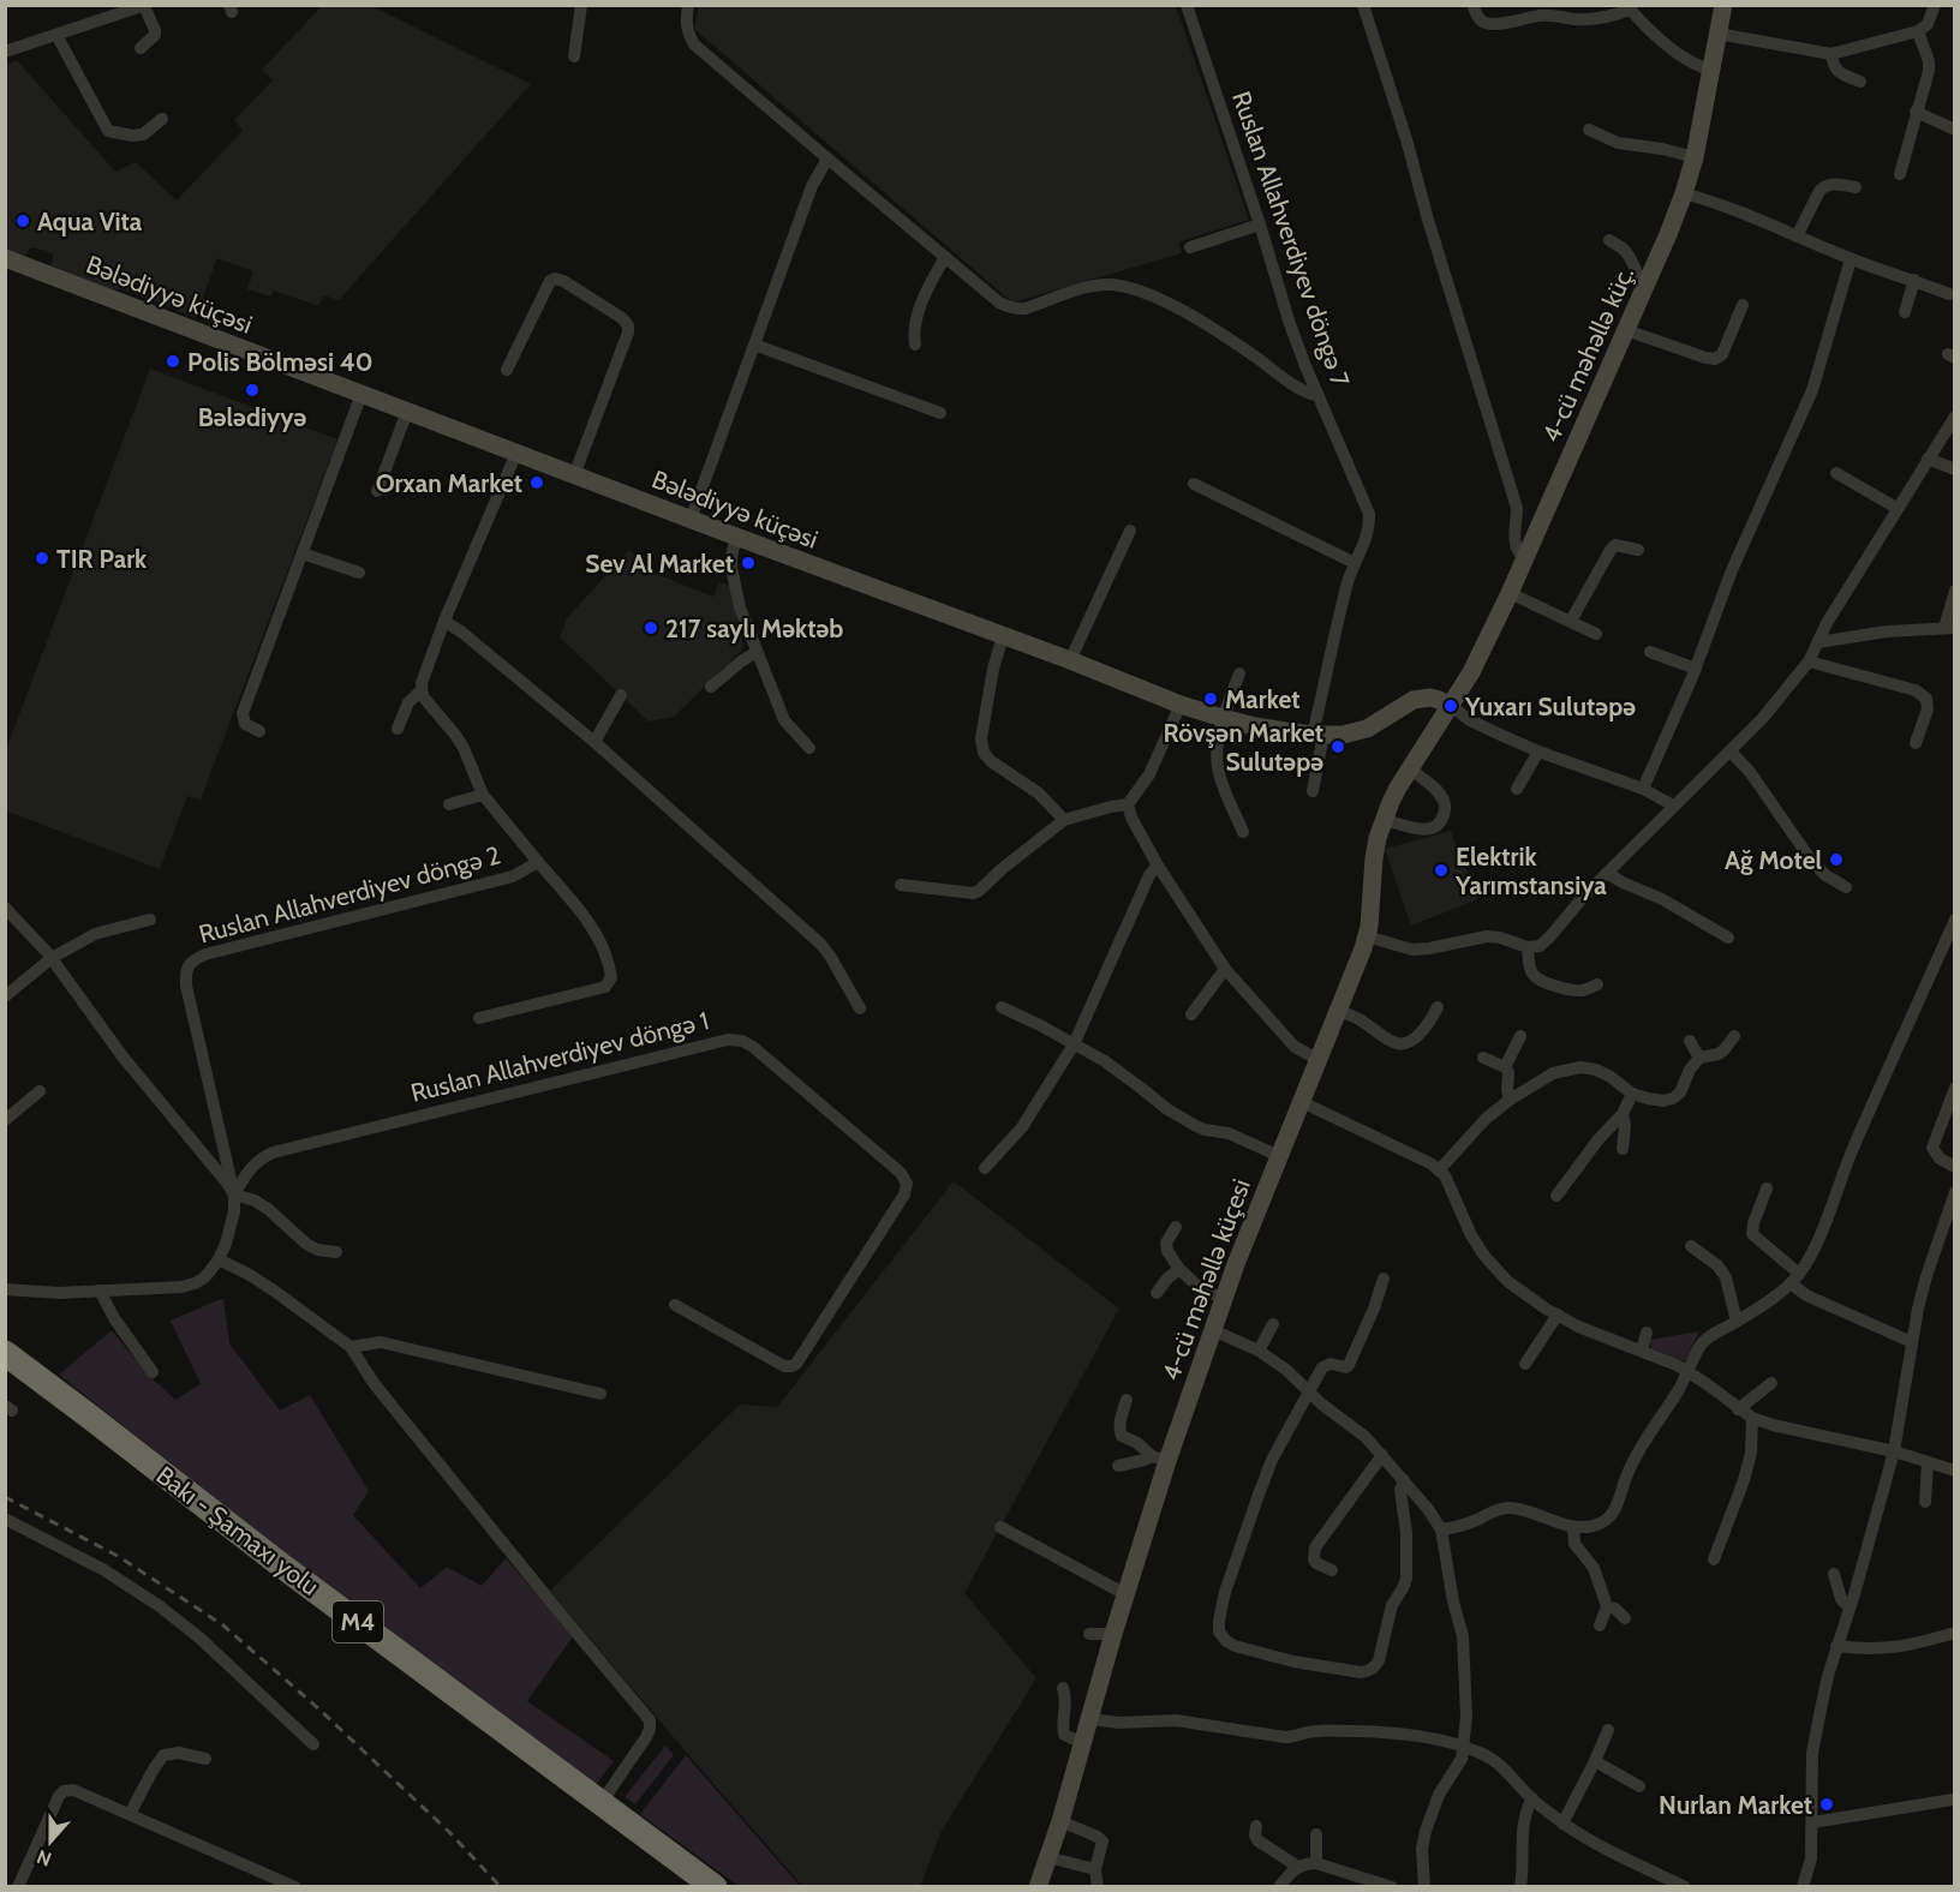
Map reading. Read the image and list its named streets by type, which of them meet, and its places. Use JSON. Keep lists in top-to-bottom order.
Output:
{
  "streets": {
    "highway": ["Bakı - Şamaxı yolu", "M4"],
    "street": [
      "Ruslan Allahverdiyev döngə 7",
      "Bələdiyyə küçəsi",
      "4-cü məhəllə küç.",
      "Ruslan Allahverdiyev döngə 2",
      "Ruslan Allahverdiyev döngə 1",
      "4-cü məhəllə küçesi"
    ]
  },
  "crossings": [
    ["Ruslan Allahverdiyev döngə 7", "Bələdiyyə küçəsi"],
    ["Bələdiyyə küçəsi", "4-cü məhəllə küç."],
    ["Bələdiyyə küçəsi", "4-cü məhəllə küçesi"],
    ["4-cü məhəllə küç.", "4-cü məhəllə küçesi"],
    ["Ruslan Allahverdiyev döngə 2", "Ruslan Allahverdiyev döngə 1"]
  ],
  "places": [
    "Aqua Vita",
    "Polis Bölməsi 40",
    "Bələdiyyə",
    "Orxan Market",
    "TIR Park",
    "Sev Al Market",
    "217 saylı Məktəb",
    "Market",
    "Yuxarı Sulutəpə",
    "Rövşən Market Sulutəpə",
    "Ağ Motel",
    "Elektrik Yarımstansiya",
    "Nurlan Market"
  ],
  "north": "bottom"
}
